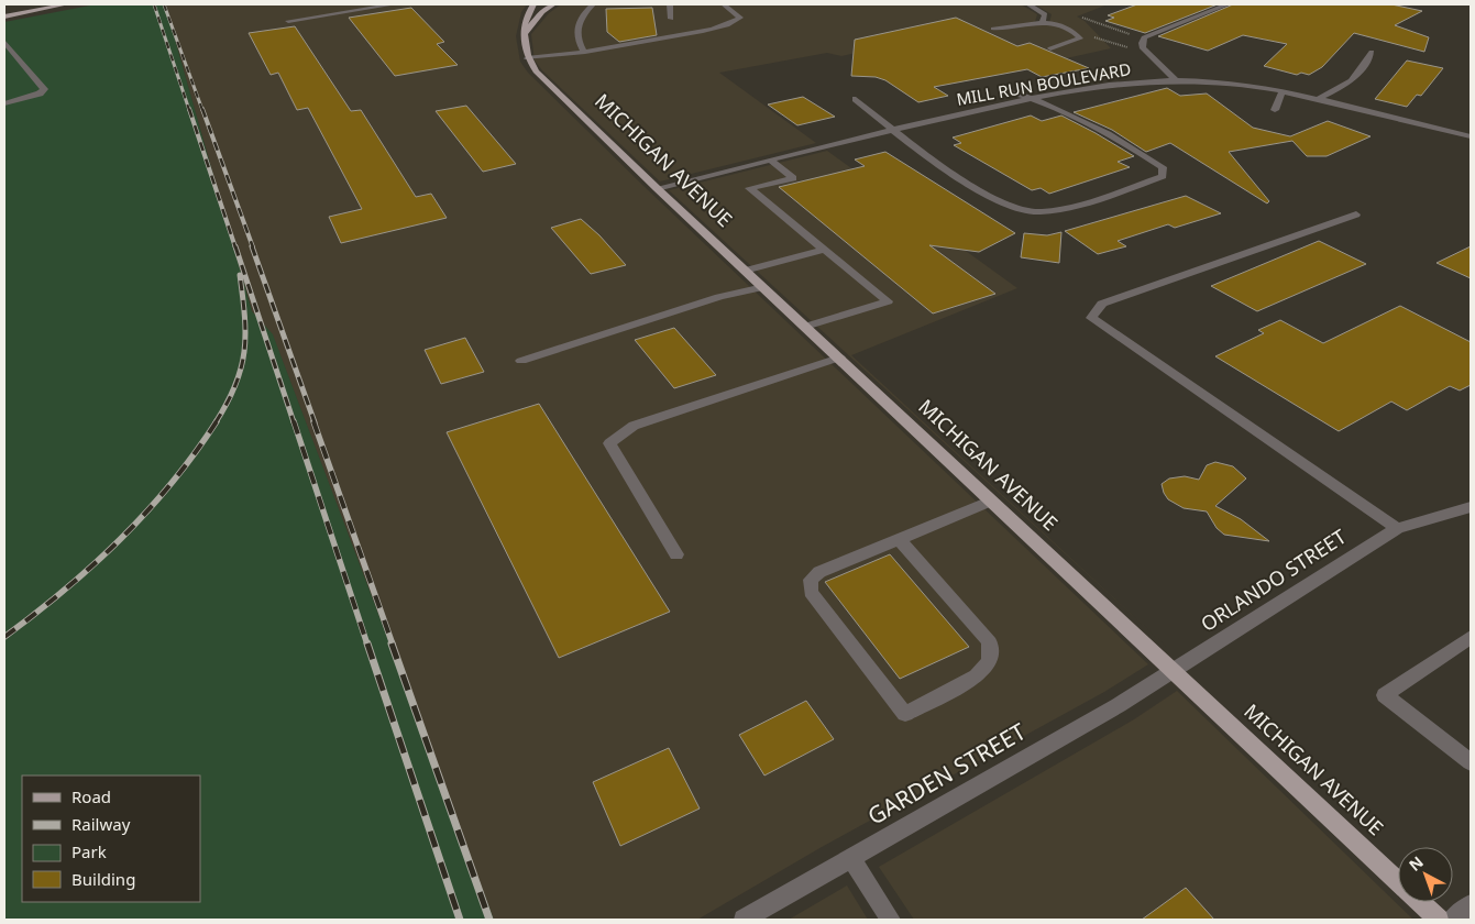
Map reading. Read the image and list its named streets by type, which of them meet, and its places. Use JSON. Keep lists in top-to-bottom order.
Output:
{
  "streets": {
    "main road": ["MICHIGAN AVENUE"],
    "street": ["MILL RUN BOULEVARD", "ORLANDO STREET", "GARDEN STREET"]
  },
  "crossings": [
    ["MILL RUN BOULEVARD", "MICHIGAN AVENUE"],
    ["MICHIGAN AVENUE", "ORLANDO STREET"],
    ["MICHIGAN AVENUE", "GARDEN STREET"],
    ["ORLANDO STREET", "GARDEN STREET"]
  ],
  "legend": [
    "Road",
    "Railway",
    "Park",
    "Building"
  ],
  "north": "top left"
}
